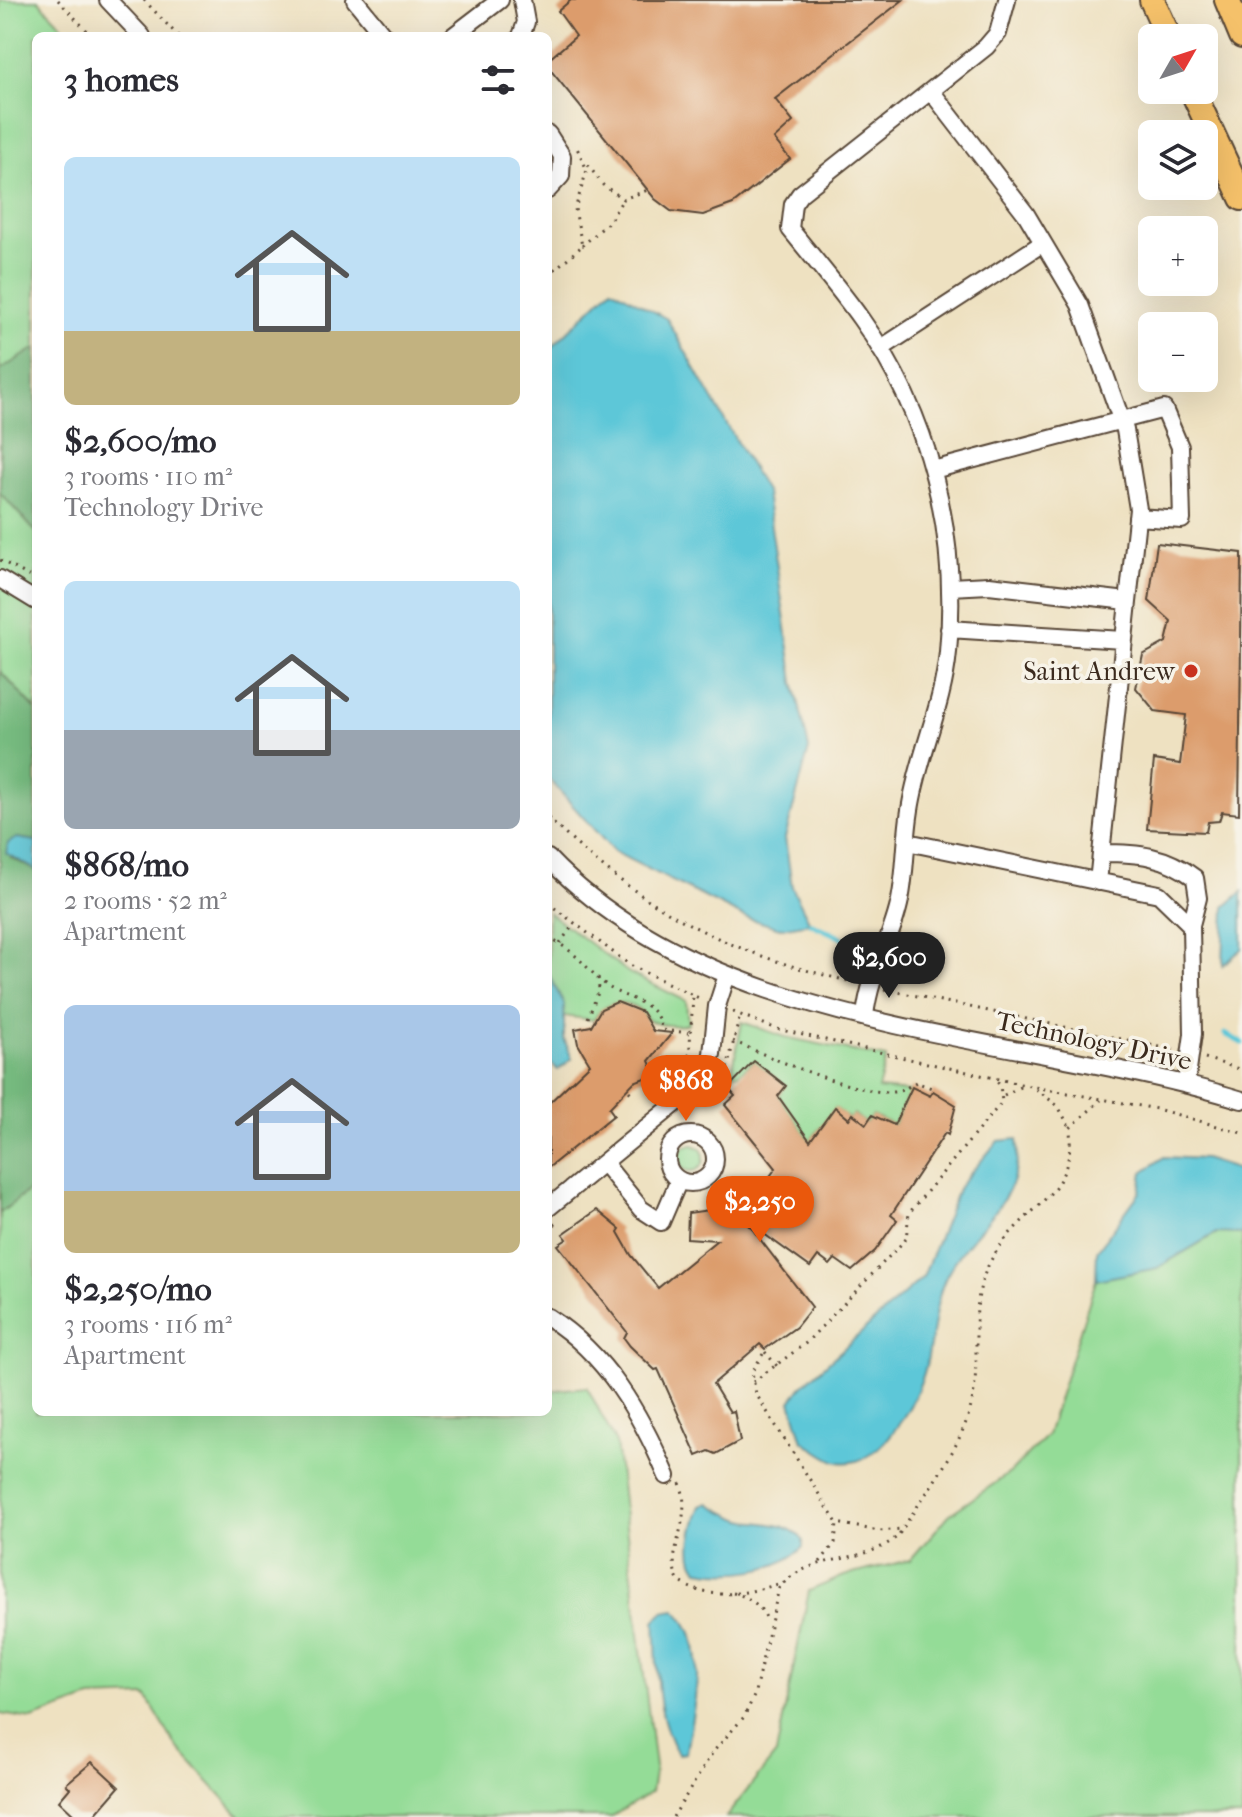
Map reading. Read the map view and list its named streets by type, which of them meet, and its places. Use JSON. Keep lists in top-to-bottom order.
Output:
{
  "streets": {
    "street": ["Technology Drive"]
  },
  "places": ["Saint Andrew"],
  "north": "top right",
  "page": {
    "map_buttons": ["+", "−"],
    "heading": "3 homes",
    "list": [
      {
        "name": "$2,600/mo",
        "note": "3 rooms · 110 m² · Technology Drive"
      },
      {
        "name": "$868/mo",
        "note": "2 rooms · 52 m² · Apartment"
      },
      {
        "name": "$2,250/mo",
        "note": "3 rooms · 116 m² · Apartment"
      }
    ],
    "price": ["$2,600", "$868", "$2,250"]
  }
}
